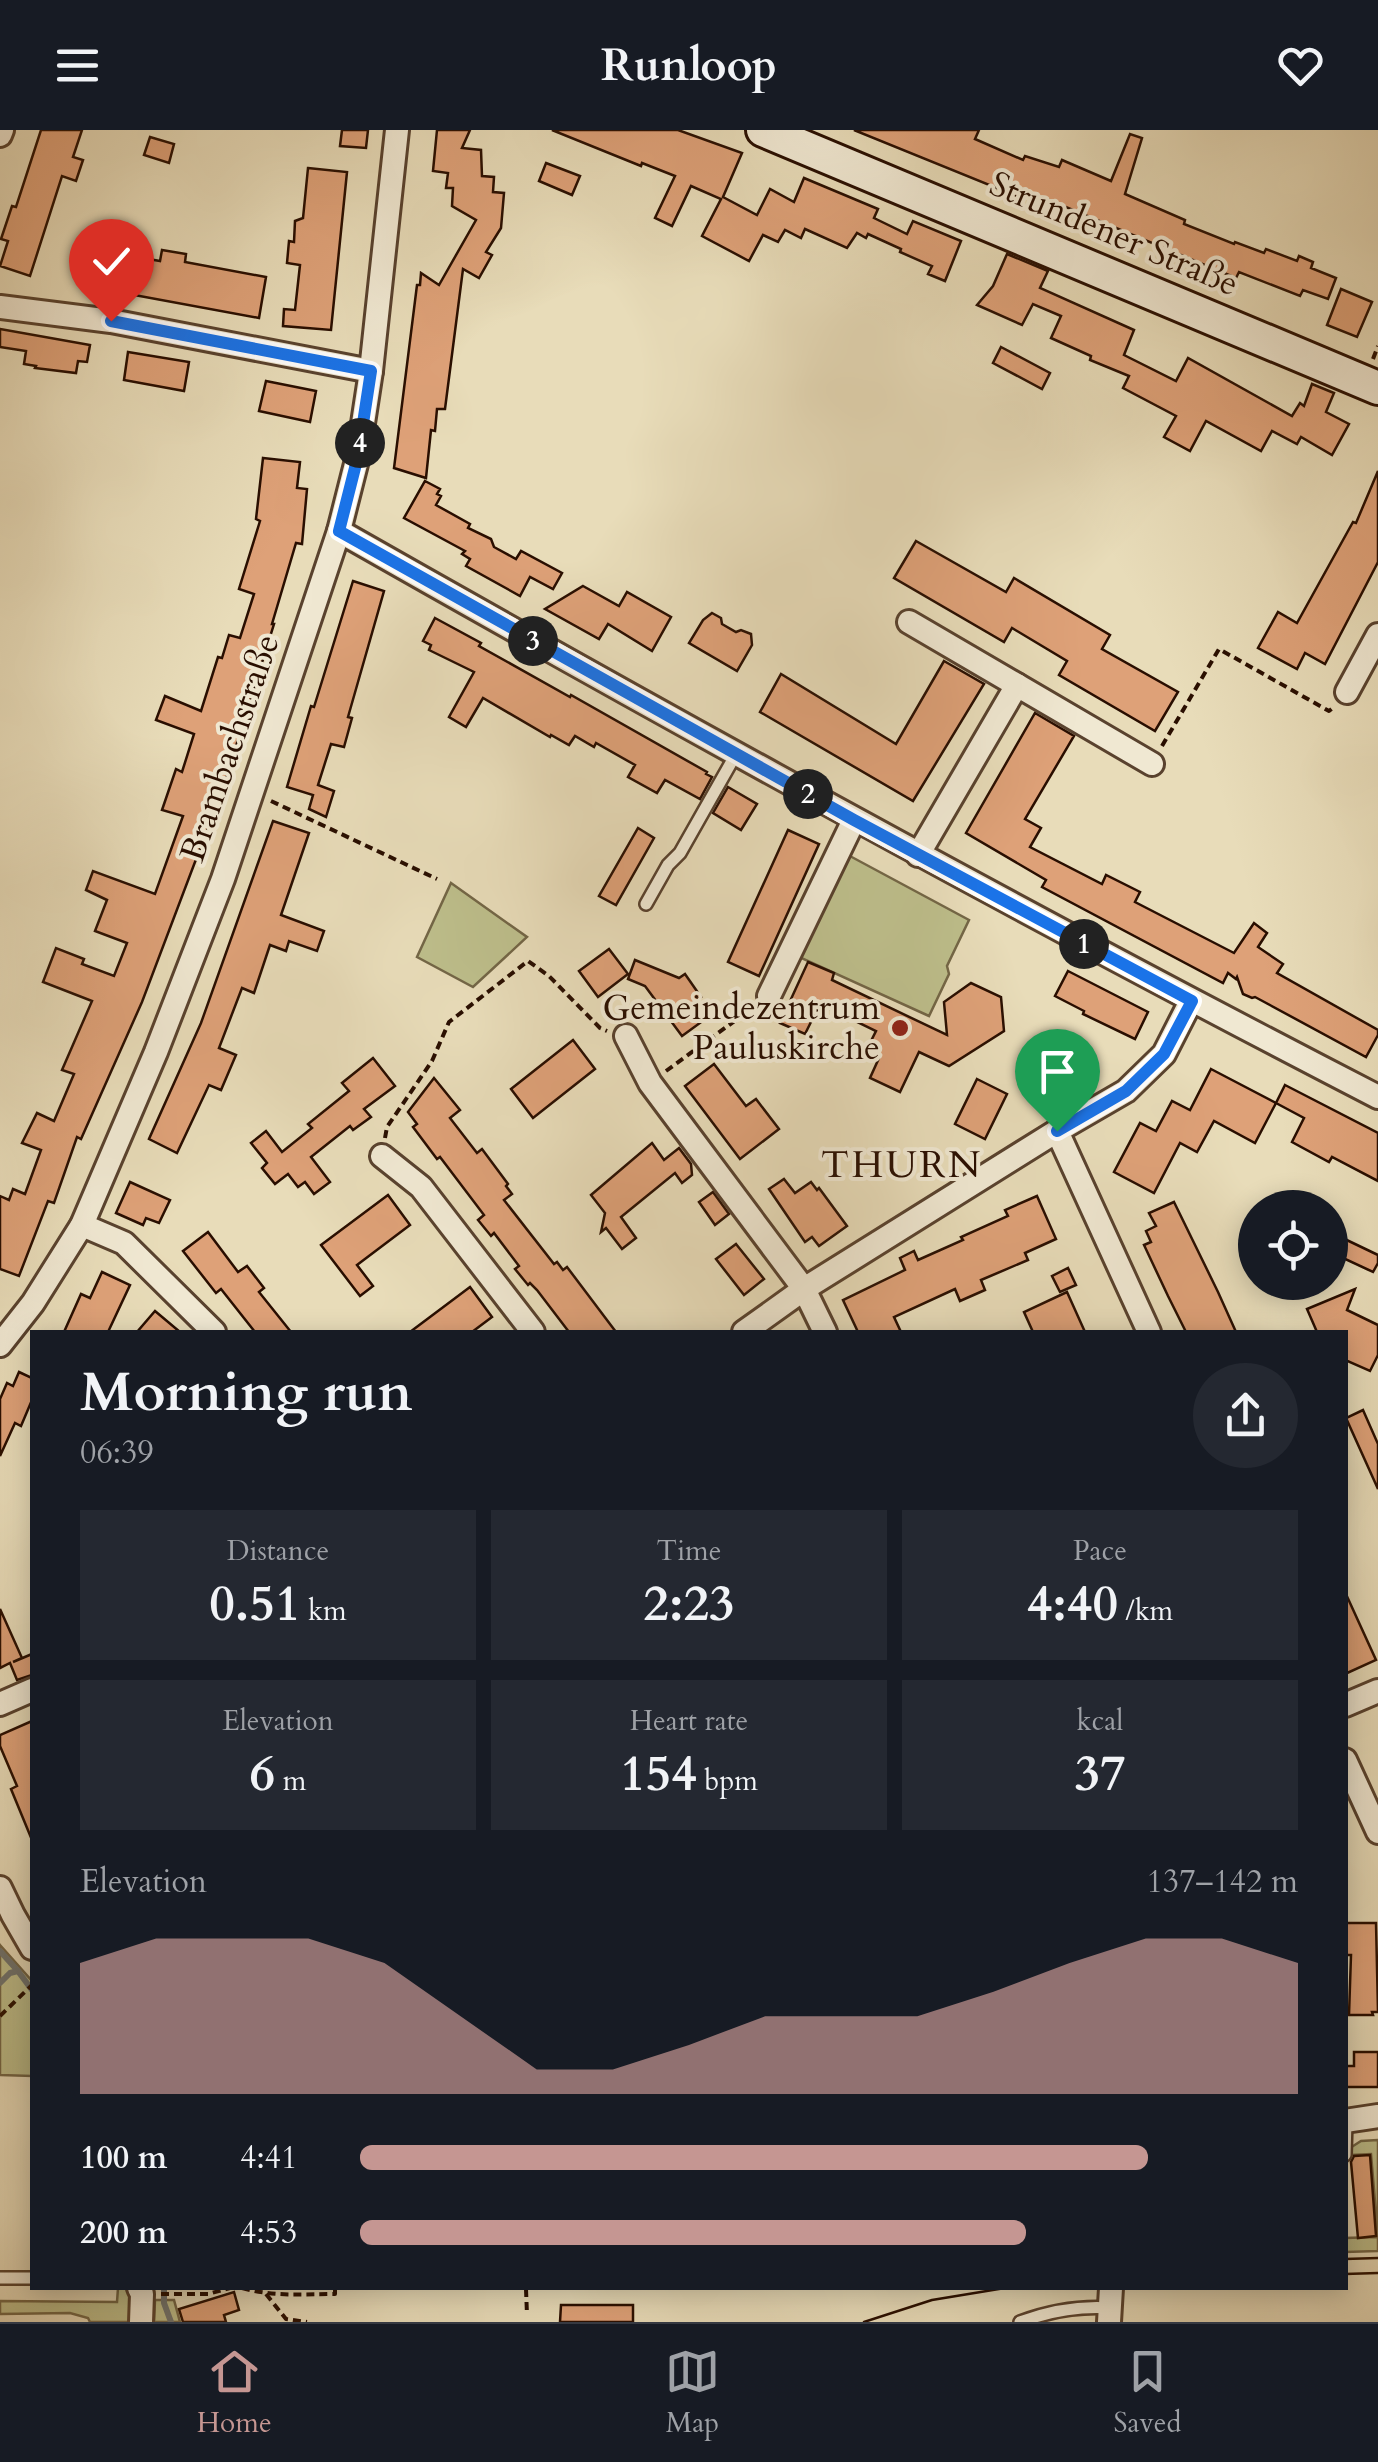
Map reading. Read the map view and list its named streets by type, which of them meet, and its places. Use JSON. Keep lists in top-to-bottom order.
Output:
{
  "streets": {
    "street": ["Strundener Straße", "Brambachstraße"]
  },
  "districts": ["THURN"],
  "places": ["Gemeindezentrum Pauluskirche"],
  "page": {
    "header": "Runloop",
    "pins": [
      "4",
      "3",
      "2",
      "1"
    ],
    "heading": ["Morning run", "06:39"],
    "stats": [
      ["Distance", "0.51 km"],
      ["Time", "2:23"],
      ["Pace", "4:40 /km"],
      ["Elevation", "6 m"],
      ["Heart rate", "154 bpm"],
      ["kcal", "37"]
    ],
    "chart": ["Elevation", "137–142 m"],
    "list": [
      {
        "name": "100 m",
        "note": "4:41"
      },
      {
        "name": "200 m",
        "note": "4:53"
      }
    ],
    "tabs": ["Home", "Map", "Saved"]
  }
}
